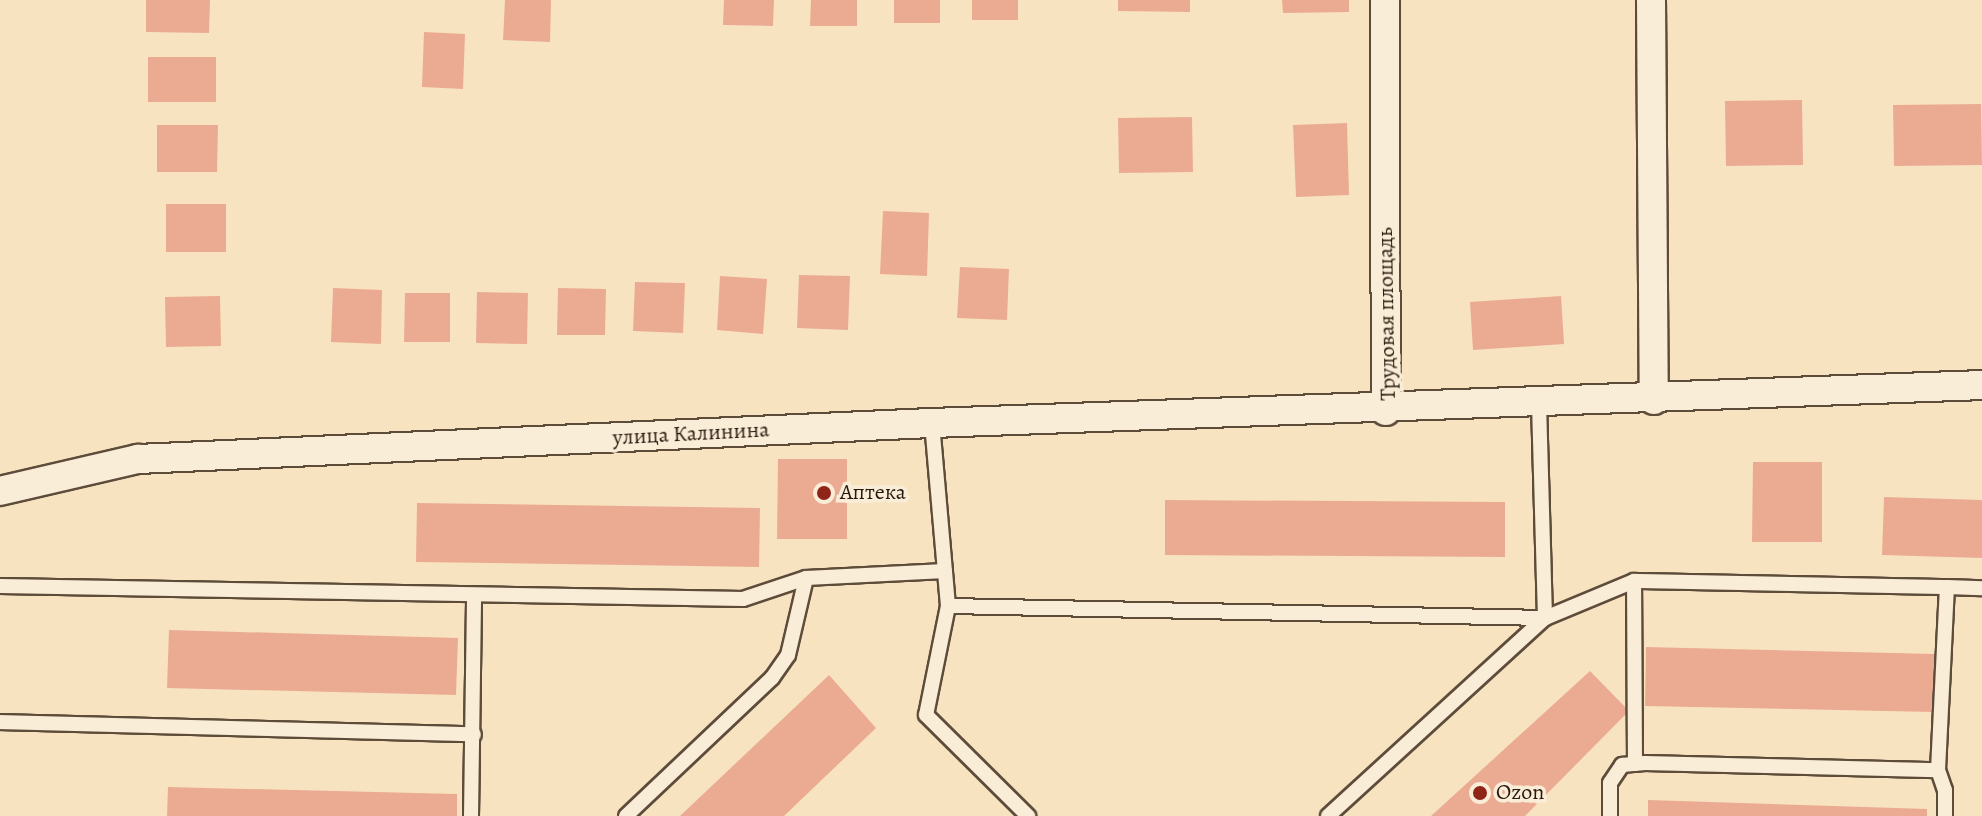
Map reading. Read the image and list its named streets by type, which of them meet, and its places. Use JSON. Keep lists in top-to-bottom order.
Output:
{
  "streets": {
    "street": ["Трудовая площадь", "улица Калинина"]
  },
  "crossings": [
    ["Трудовая площадь", "улица Калинина"]
  ],
  "places": ["Аптека", "Ozon"]
}
